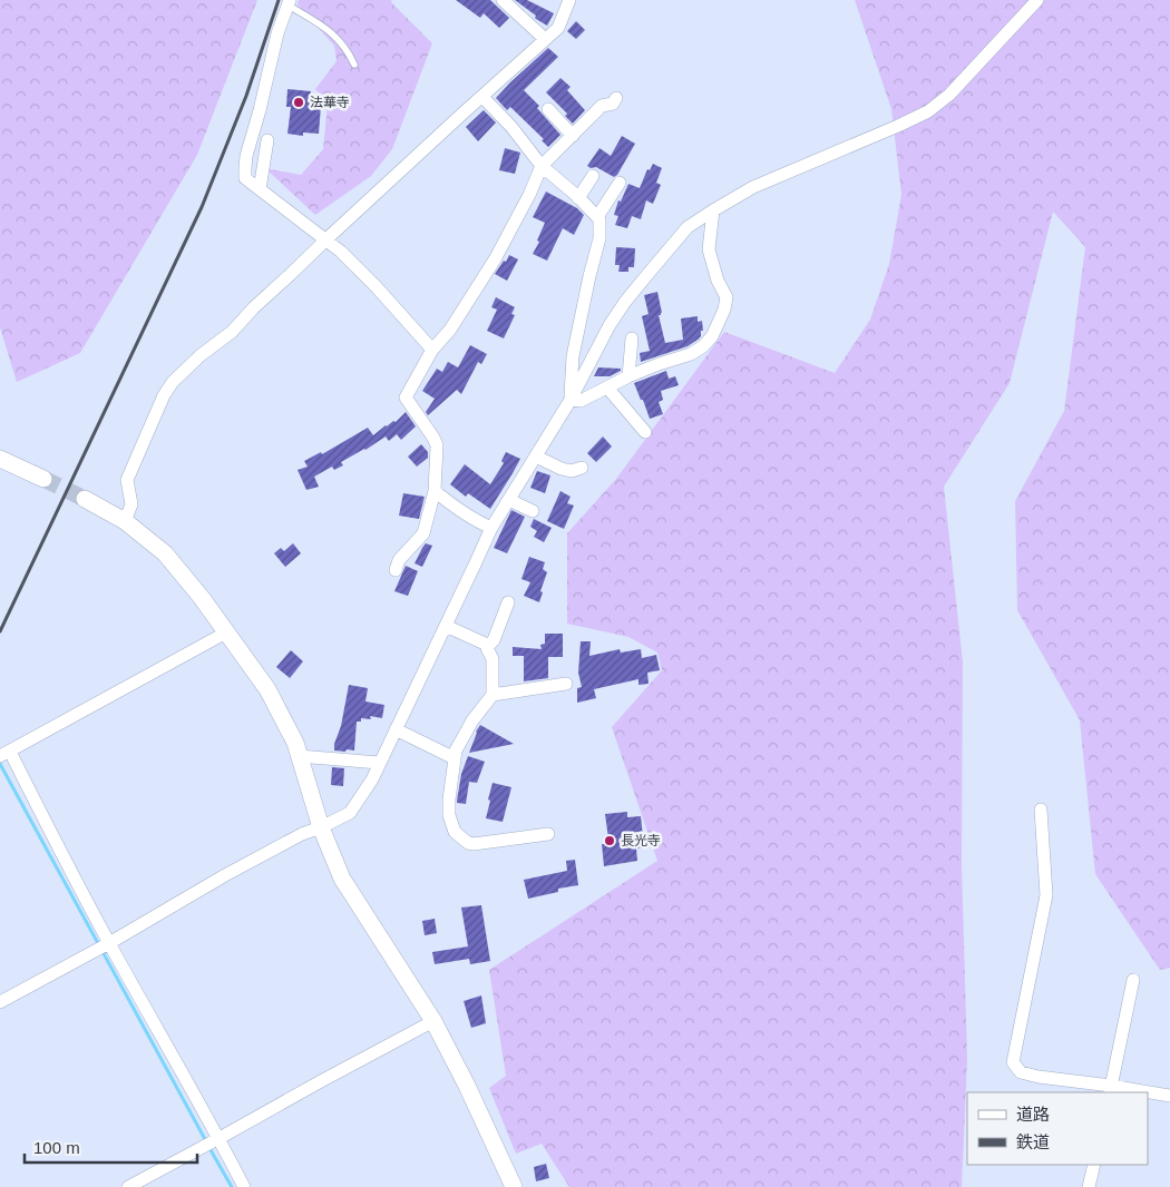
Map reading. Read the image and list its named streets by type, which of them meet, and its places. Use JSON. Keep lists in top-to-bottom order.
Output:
{
  "places": ["法華寺", "長光寺"],
  "legend": ["道路", "鉄道"],
  "scale_bar": "100 m"
}
